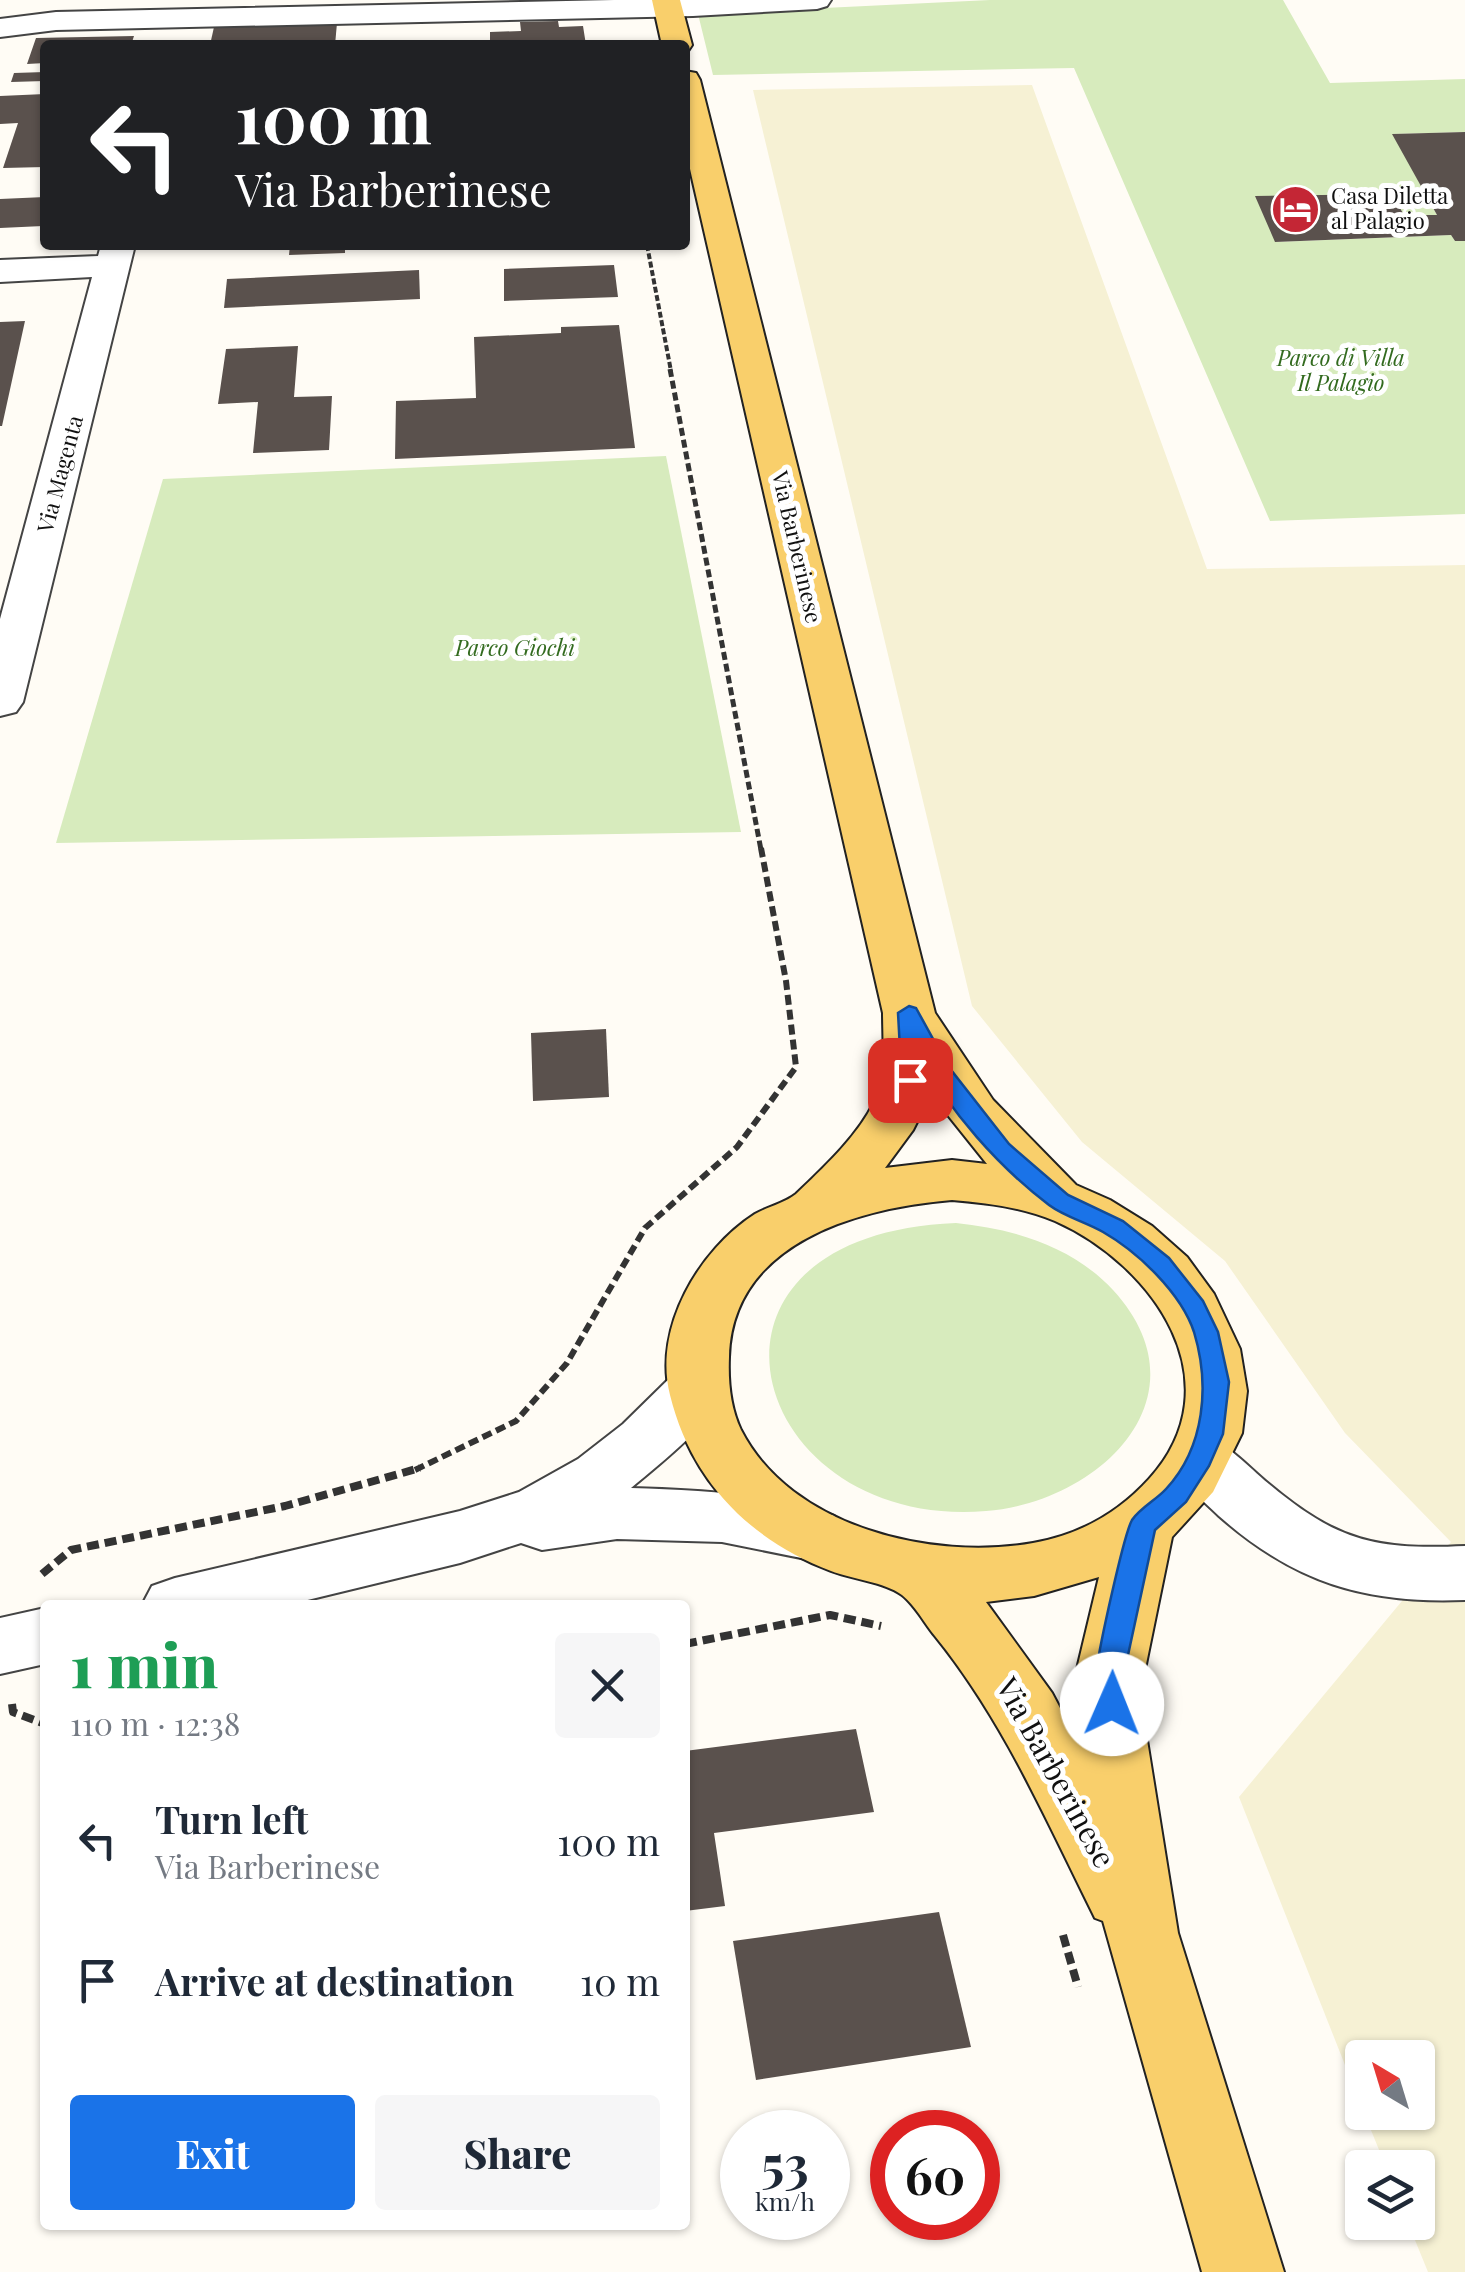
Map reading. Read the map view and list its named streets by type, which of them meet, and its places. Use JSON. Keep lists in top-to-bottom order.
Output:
{
  "streets": {
    "main road": ["Via Barberinese"],
    "street": ["Via Magenta"]
  },
  "parks": ["Parco di Villa Il Palagio", "Parco Giochi"],
  "places": {
    "hotel": ["Casa Diletta al Palagio"]
  },
  "north": "top left",
  "page": {
    "turn": ["100 m", "Via Barberinese"],
    "heading": ["1 min", "110 m · 12:38"],
    "list": [
      {
        "name": "Turn left",
        "note": "Via Barberinese",
        "value": "100 m"
      },
      {
        "name": "Arrive at destination",
        "value": "10 m"
      }
    ],
    "buttons": ["Exit", "Share"],
    "speed": "53 km/h",
    "limit": "60"
  }
}
